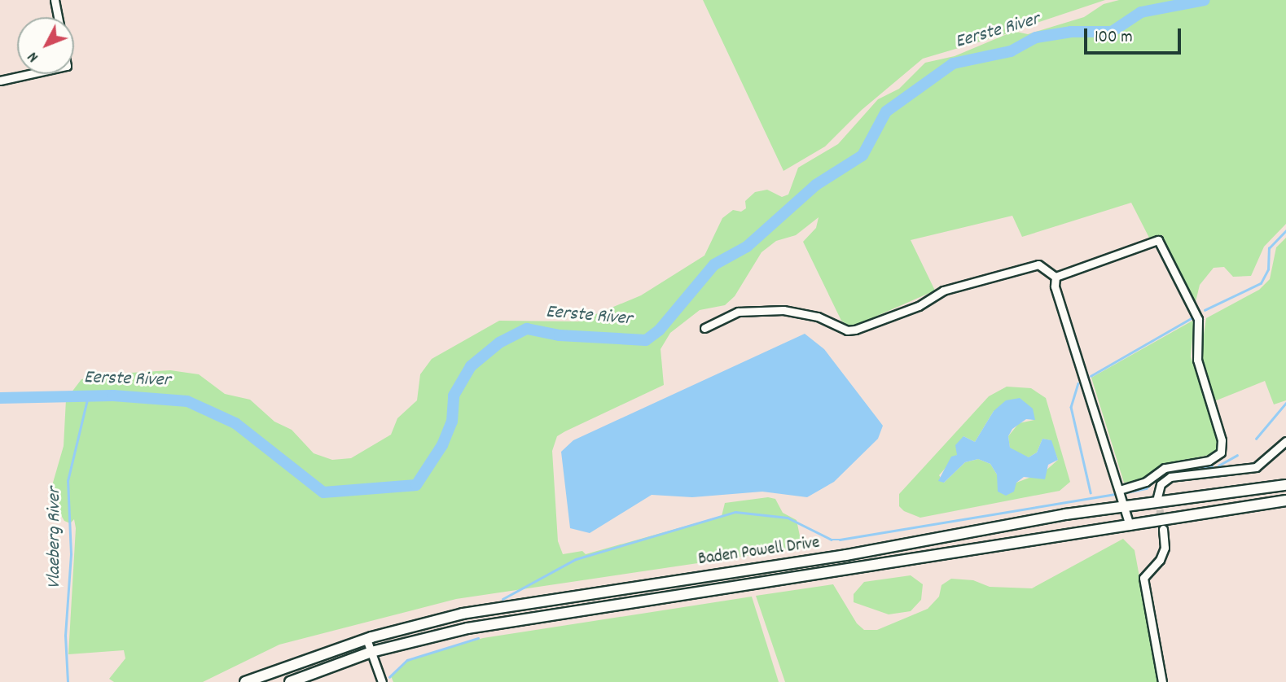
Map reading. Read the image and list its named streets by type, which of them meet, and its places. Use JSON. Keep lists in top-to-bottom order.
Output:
{
  "streets": {
    "main road": ["Baden Powell Drive"]
  },
  "water": ["Eerste River", "Vlaeberg River"],
  "scale_bar": "100 m",
  "north": "bottom left"
}
